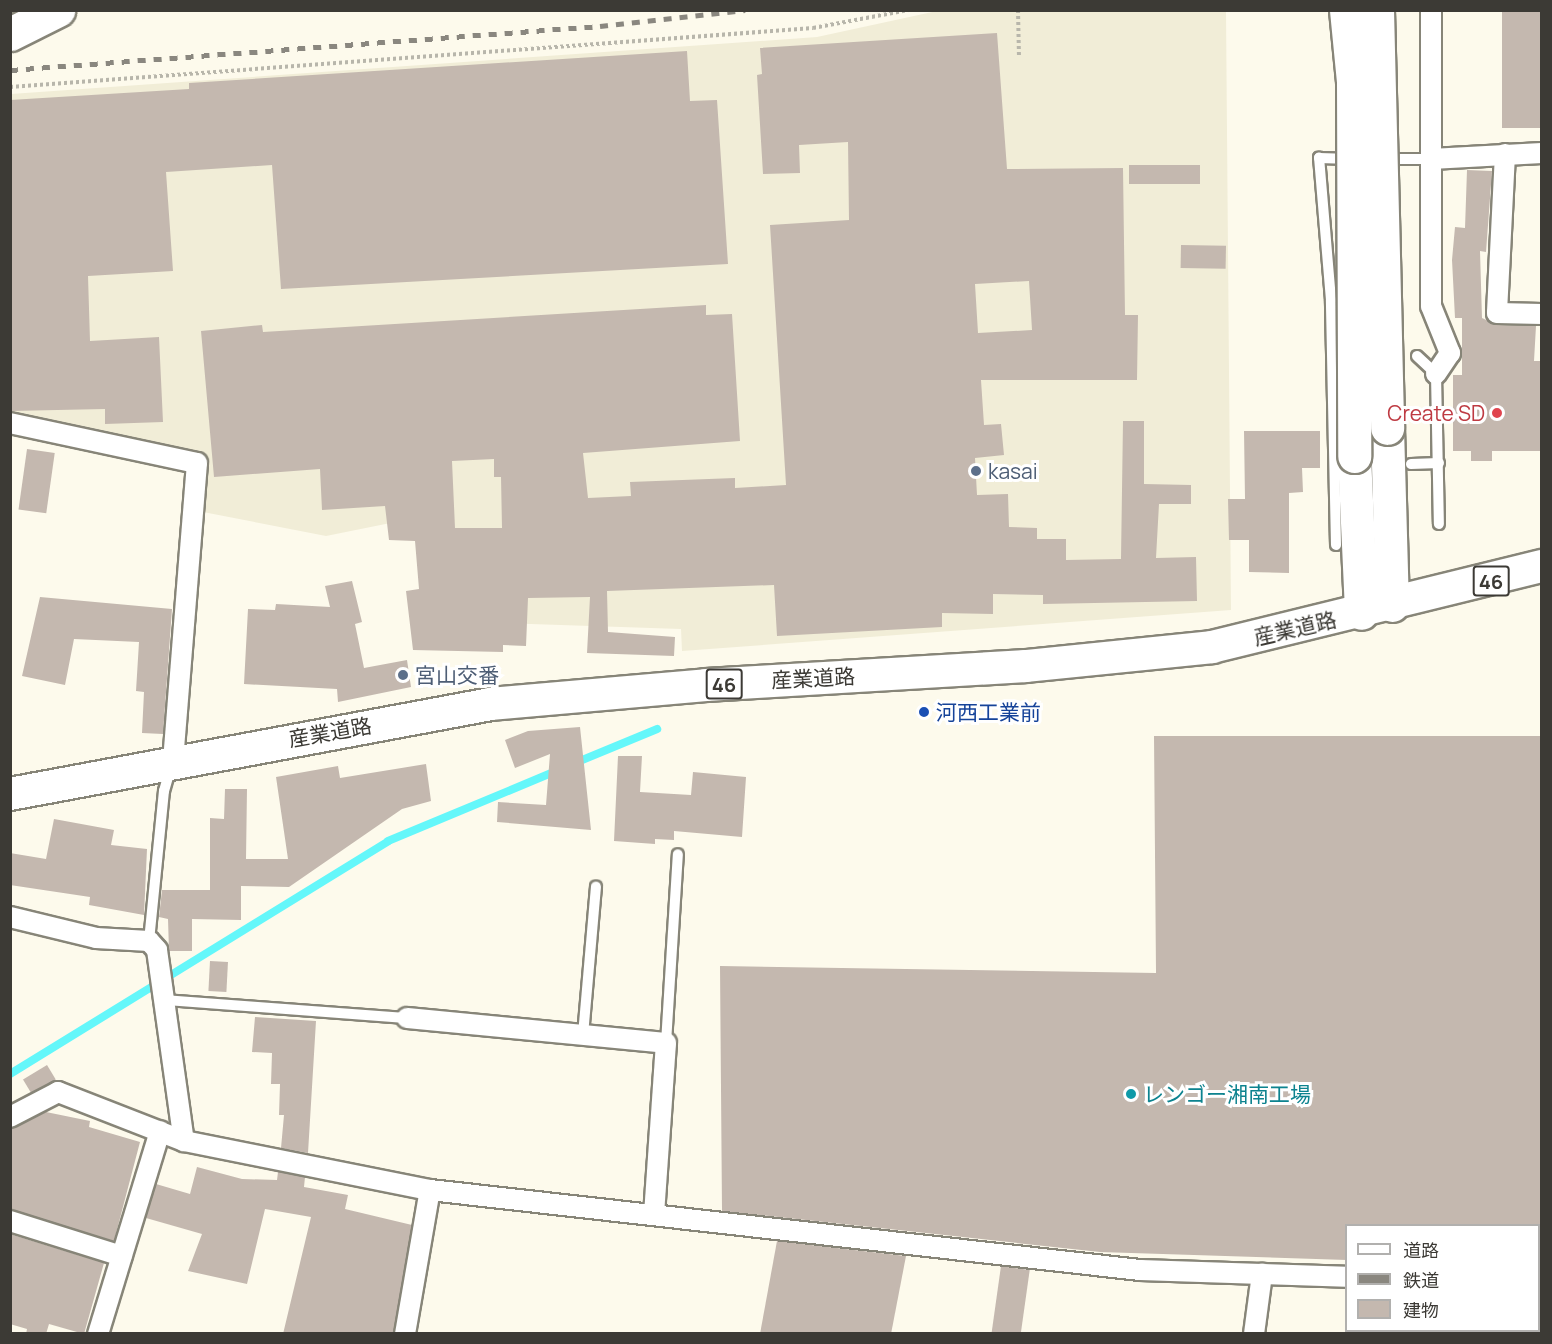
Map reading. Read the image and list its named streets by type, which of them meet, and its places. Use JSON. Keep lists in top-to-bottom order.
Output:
{
  "streets": {
    "main road": ["46", "産業道路"]
  },
  "places": [
    "Create SD",
    "kasai",
    "宮山交番",
    "河西工業前",
    "レンゴー湘南工場"
  ],
  "legend": ["道路", "鉄道", "建物"]
}
